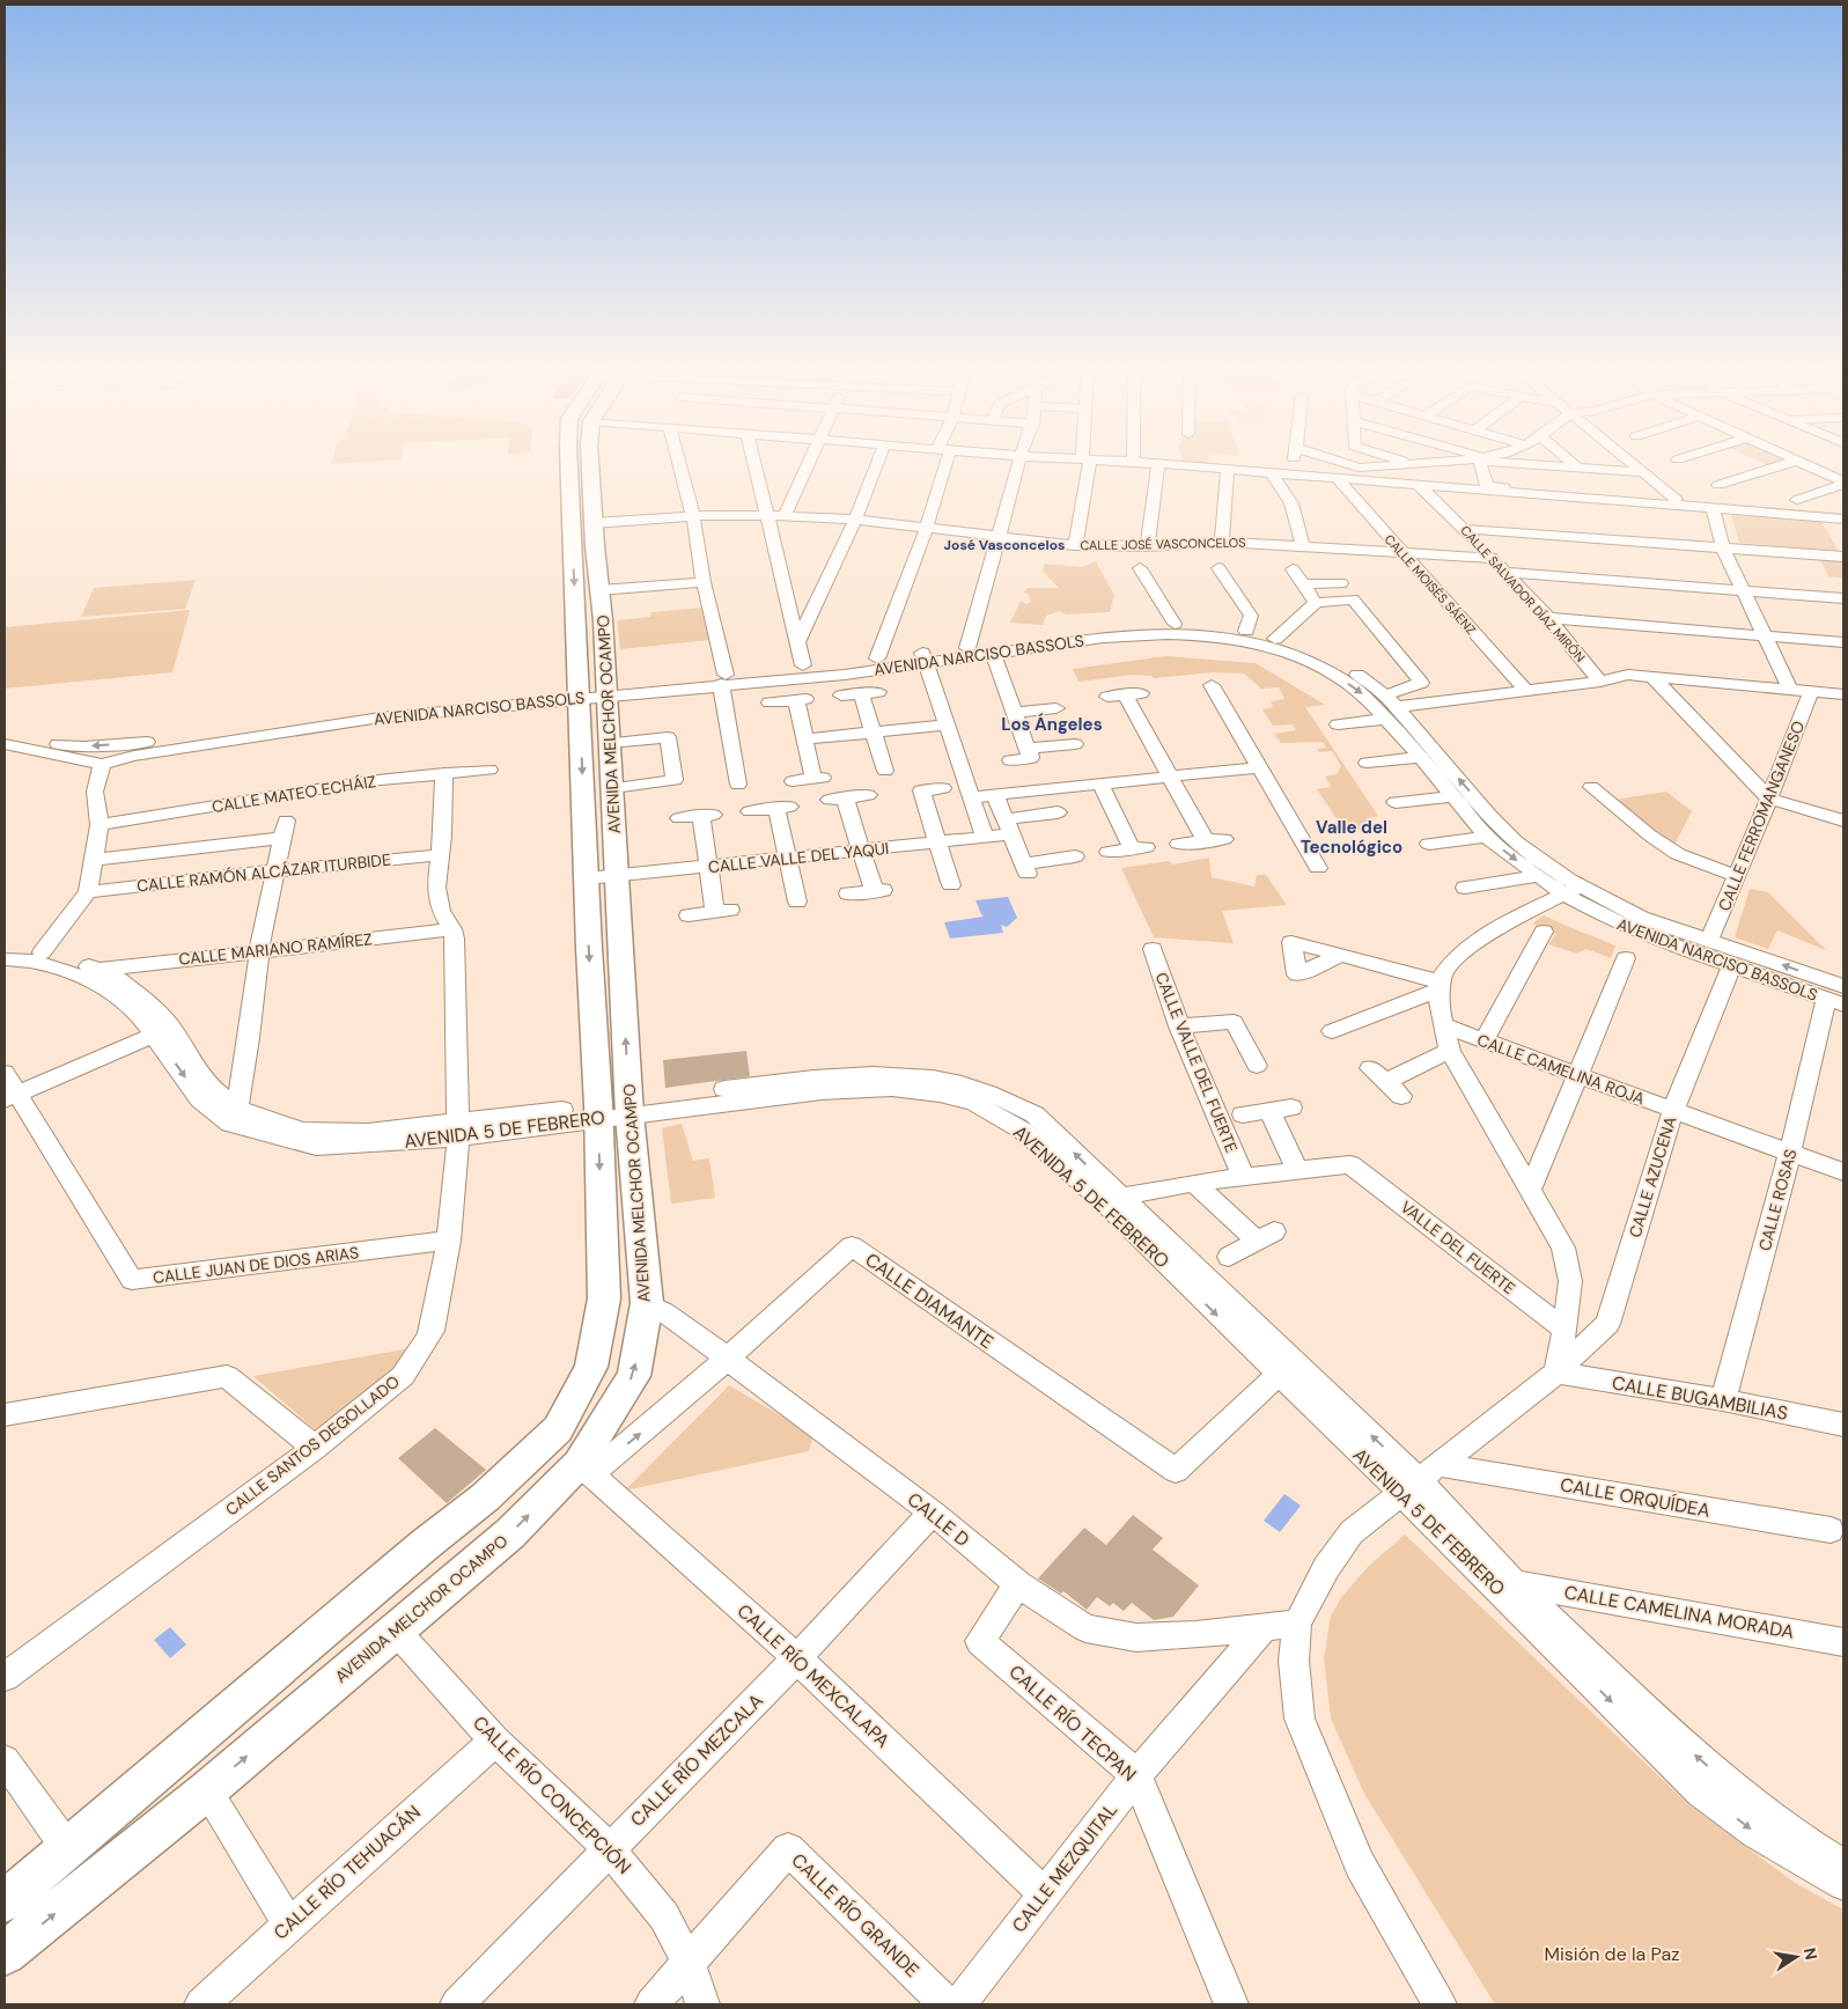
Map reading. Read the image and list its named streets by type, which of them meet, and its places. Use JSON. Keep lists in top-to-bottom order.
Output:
{
  "streets": {
    "main road": ["AVENIDA MELCHOR OCAMPO"],
    "street": [
      "CALLE JOSÉ VASCONCELOS",
      "CALLE MOISÉS SÁENZ",
      "CALLE SALVADOR DÍAZ MIRÓN",
      "AVENIDA NARCISO BASSOLS",
      "CALLE MATEO ECHÁIZ",
      "CALLE FERROMANGANESO",
      "CALLE VALLE DEL YAQUI",
      "CALLE RAMÓN ALCÁZAR ITURBIDE",
      "CALLE MARIANO RAMÍREZ",
      "CALLE VALLE DEL FUERTE",
      "CALLE CAMELINA ROJA",
      "AVENIDA 5 DE FEBRERO",
      "CALLE AZUCENA",
      "CALLE ROSAS",
      "VALLE DEL FUERTE",
      "CALLE JUAN DE DIOS ARIAS",
      "CALLE DIAMANTE",
      "CALLE BUGAMBILIAS",
      "CALLE SANTOS DEGOLLADO",
      "CALLE ORQUÍDEA",
      "CALLE D",
      "CALLE CAMELINA MORADA",
      "CALLE RÍO MEXCALAPA",
      "CALLE RÍO TECPAN",
      "CALLE RÍO MEZCALA",
      "CALLE RÍO CONCEPCIÓN",
      "CALLE MEZQUITAL",
      "CALLE RÍO TEHUACÁN",
      "CALLE RÍO GRANDE"
    ]
  },
  "crossings": [
    ["CALLE JOSÉ VASCONCELOS", "CALLE MOISÉS SÁENZ"],
    ["CALLE JOSÉ VASCONCELOS", "CALLE SALVADOR DÍAZ MIRÓN"],
    ["CALLE JOSÉ VASCONCELOS", "AVENIDA MELCHOR OCAMPO"],
    ["CALLE MOISÉS SÁENZ", "CALLE SALVADOR DÍAZ MIRÓN"],
    ["CALLE SALVADOR DÍAZ MIRÓN", "AVENIDA NARCISO BASSOLS"],
    ["AVENIDA NARCISO BASSOLS", "AVENIDA MELCHOR OCAMPO"],
    ["AVENIDA NARCISO BASSOLS", "CALLE FERROMANGANESO"],
    ["AVENIDA NARCISO BASSOLS", "CALLE AZUCENA"],
    ["AVENIDA NARCISO BASSOLS", "CALLE ROSAS"],
    ["AVENIDA MELCHOR OCAMPO", "CALLE VALLE DEL YAQUI"],
    ["AVENIDA MELCHOR OCAMPO", "AVENIDA 5 DE FEBRERO"],
    ["AVENIDA MELCHOR OCAMPO", "CALLE DIAMANTE"],
    ["AVENIDA MELCHOR OCAMPO", "CALLE D"],
    ["AVENIDA MELCHOR OCAMPO", "CALLE RÍO MEXCALAPA"],
    ["AVENIDA MELCHOR OCAMPO", "CALLE RÍO CONCEPCIÓN"],
    ["CALLE MATEO ECHÁIZ", "CALLE SANTOS DEGOLLADO"],
    ["CALLE RAMÓN ALCÁZAR ITURBIDE", "CALLE SANTOS DEGOLLADO"],
    ["CALLE MARIANO RAMÍREZ", "AVENIDA 5 DE FEBRERO"],
    ["CALLE MARIANO RAMÍREZ", "CALLE SANTOS DEGOLLADO"],
    ["CALLE VALLE DEL FUERTE", "AVENIDA 5 DE FEBRERO"],
    ["CALLE VALLE DEL FUERTE", "VALLE DEL FUERTE"],
    ["CALLE CAMELINA ROJA", "CALLE AZUCENA"],
    ["CALLE CAMELINA ROJA", "CALLE ROSAS"],
    ["AVENIDA 5 DE FEBRERO", "CALLE AZUCENA"],
    ["AVENIDA 5 DE FEBRERO", "CALLE DIAMANTE"],
    ["AVENIDA 5 DE FEBRERO", "CALLE SANTOS DEGOLLADO"],
    ["AVENIDA 5 DE FEBRERO", "CALLE ORQUÍDEA"],
    ["AVENIDA 5 DE FEBRERO", "CALLE CAMELINA MORADA"],
    ["CALLE AZUCENA", "CALLE BUGAMBILIAS"],
    ["CALLE AZUCENA", "CALLE ORQUÍDEA"],
    ["CALLE ROSAS", "CALLE BUGAMBILIAS"],
    ["CALLE JUAN DE DIOS ARIAS", "CALLE SANTOS DEGOLLADO"],
    ["CALLE DIAMANTE", "CALLE D"],
    ["CALLE DIAMANTE", "CALLE RÍO MEXCALAPA"],
    ["CALLE D", "CALLE RÍO TECPAN"],
    ["CALLE D", "CALLE RÍO MEZCALA"],
    ["CALLE D", "CALLE MEZQUITAL"],
    ["CALLE RÍO MEXCALAPA", "CALLE RÍO MEZCALA"],
    ["CALLE RÍO MEXCALAPA", "CALLE MEZQUITAL"],
    ["CALLE RÍO TECPAN", "CALLE MEZQUITAL"],
    ["CALLE RÍO MEZCALA", "CALLE RÍO CONCEPCIÓN"],
    ["CALLE RÍO CONCEPCIÓN", "CALLE RÍO TEHUACÁN"],
    ["CALLE RÍO CONCEPCIÓN", "CALLE RÍO GRANDE"]
  ],
  "districts": ["José Vasconcelos", "Los Ángeles", "Valle del Tecnológico"],
  "parks": ["Misión de la Paz"],
  "north": "right"
}
